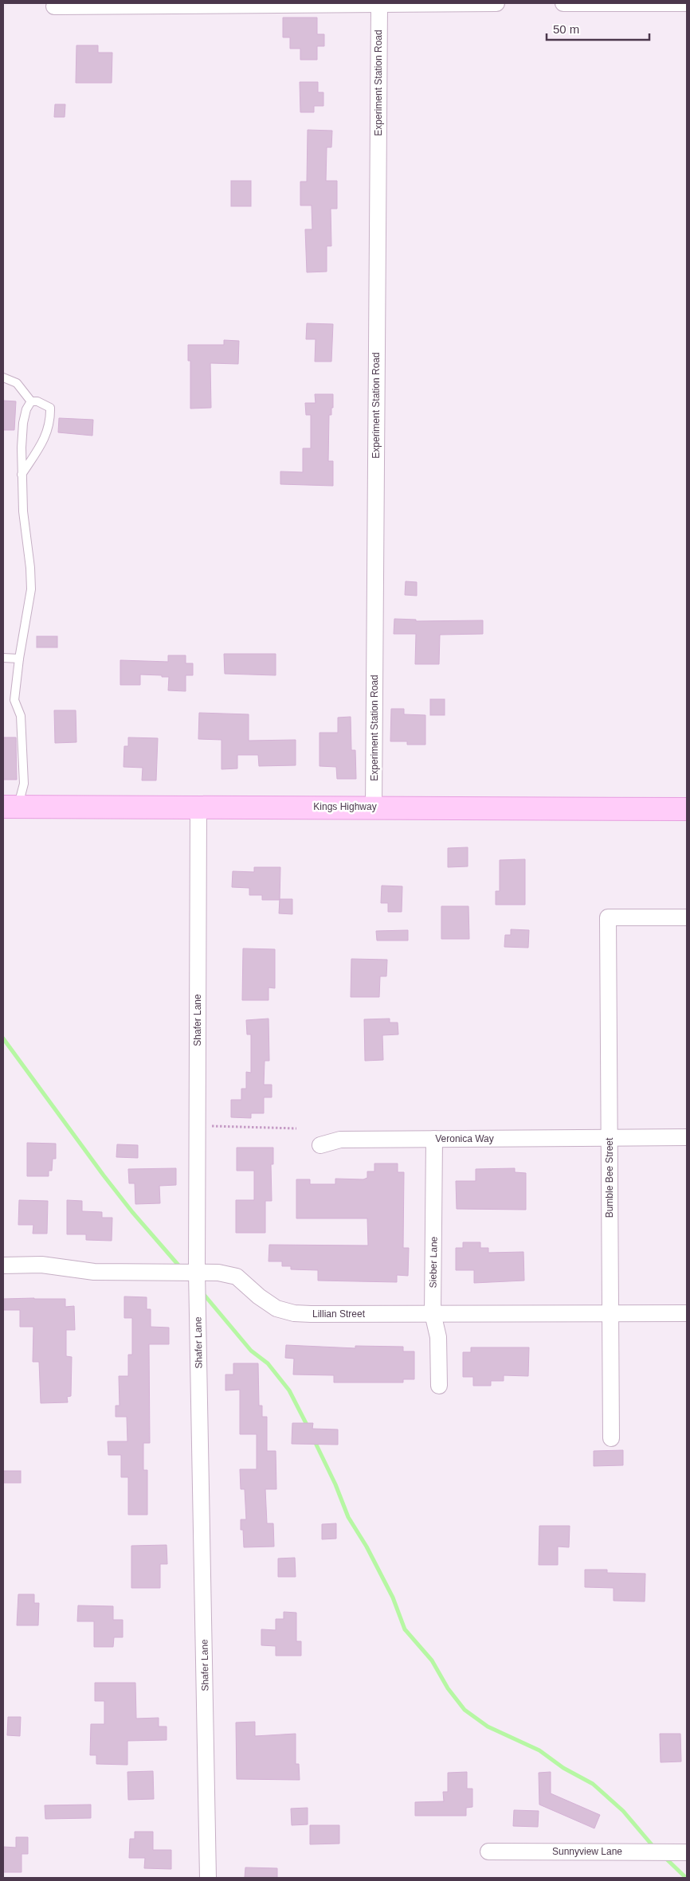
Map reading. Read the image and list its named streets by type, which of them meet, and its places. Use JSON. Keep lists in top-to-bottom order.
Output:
{
  "streets": {
    "street": [
      "Experiment Station Road",
      "Kings Highway",
      "Shafer Lane",
      "Veronica Way",
      "Bumble Bee Street",
      "Sieber Lane",
      "Lillian Street",
      "Sunnyview Lane"
    ]
  },
  "crossings": [
    ["Experiment Station Road", "Kings Highway"],
    ["Kings Highway", "Shafer Lane"],
    ["Shafer Lane", "Lillian Street"],
    ["Veronica Way", "Bumble Bee Street"],
    ["Veronica Way", "Sieber Lane"],
    ["Bumble Bee Street", "Lillian Street"],
    ["Sieber Lane", "Lillian Street"]
  ],
  "scale_bar": "50 m"
}
